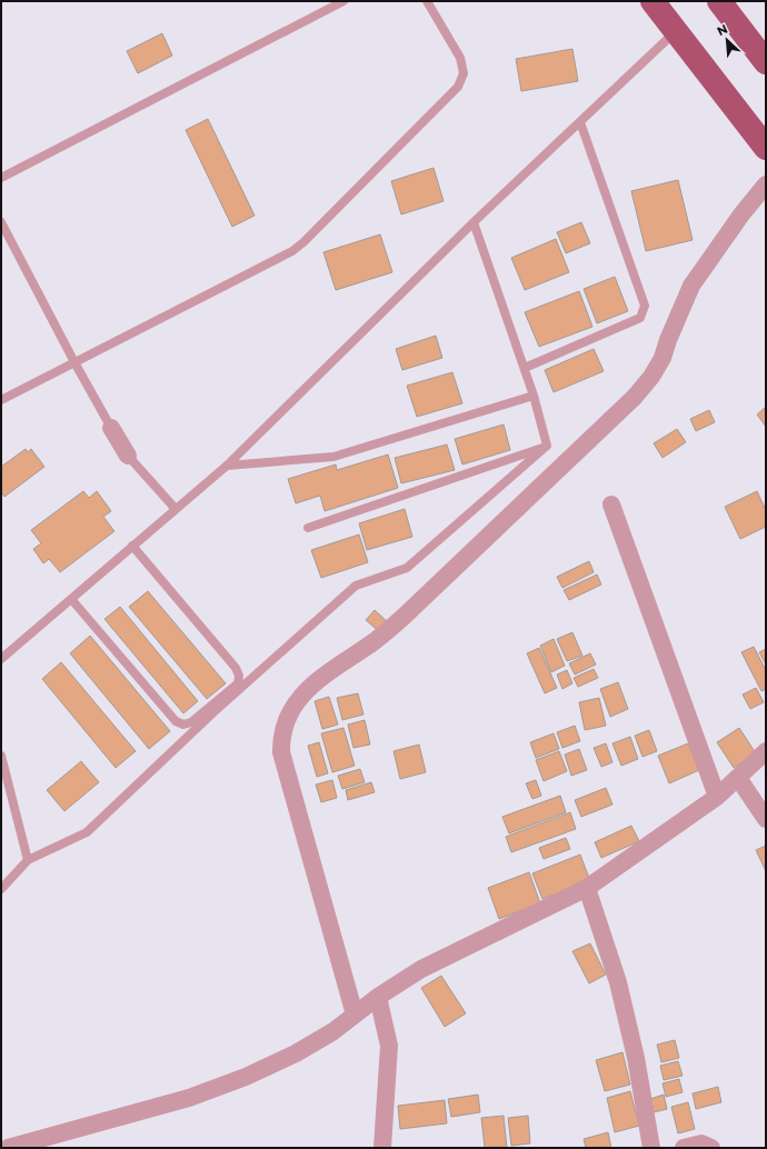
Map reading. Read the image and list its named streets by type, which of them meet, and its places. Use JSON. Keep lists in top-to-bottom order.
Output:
{
  "north": "top left"
}
